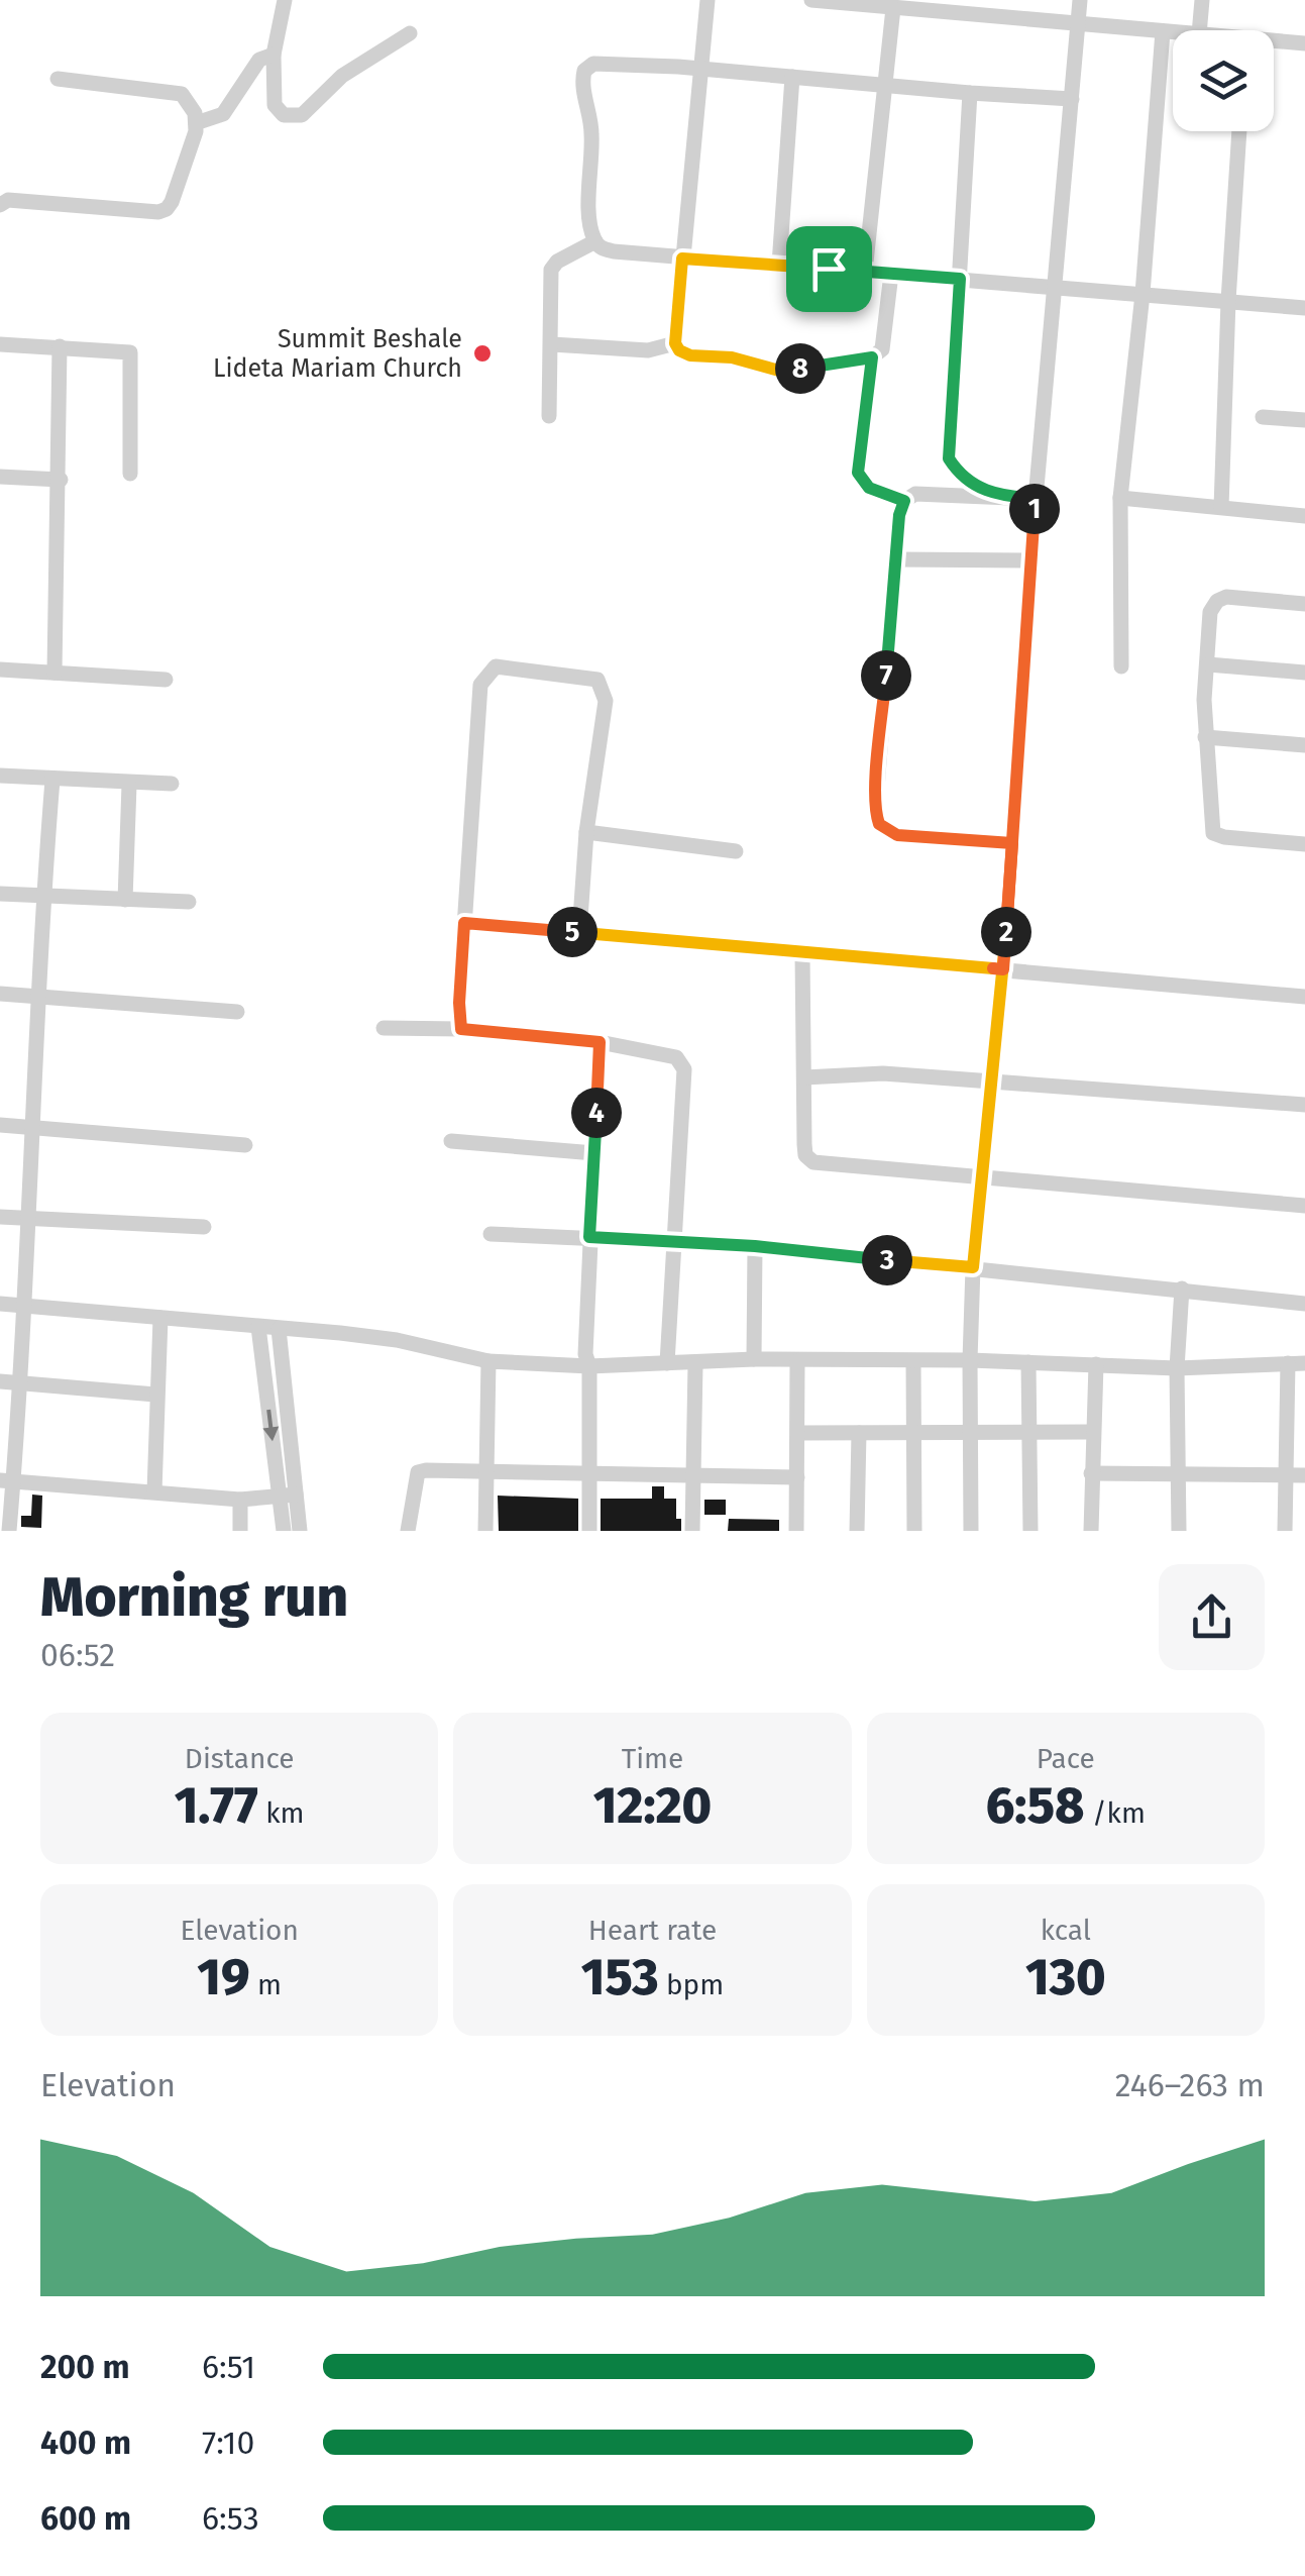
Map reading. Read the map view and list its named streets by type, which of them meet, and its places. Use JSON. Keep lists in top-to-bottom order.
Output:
{
  "places": ["Summit Beshale Lideta Mariam Church"],
  "page": {
    "pins": [
      "8",
      "1",
      "7",
      "2",
      "5",
      "4",
      "3"
    ],
    "heading": ["Morning run", "06:52"],
    "stats": [
      ["Distance", "1.77 km"],
      ["Time", "12:20"],
      ["Pace", "6:58 /km"],
      ["Elevation", "19 m"],
      ["Heart rate", "153 bpm"],
      ["kcal", "130"]
    ],
    "chart": ["Elevation", "246–263 m"],
    "list": [
      {
        "name": "200 m",
        "note": "6:51"
      },
      {
        "name": "400 m",
        "note": "7:10"
      },
      {
        "name": "600 m",
        "note": "6:53"
      }
    ]
  }
}
